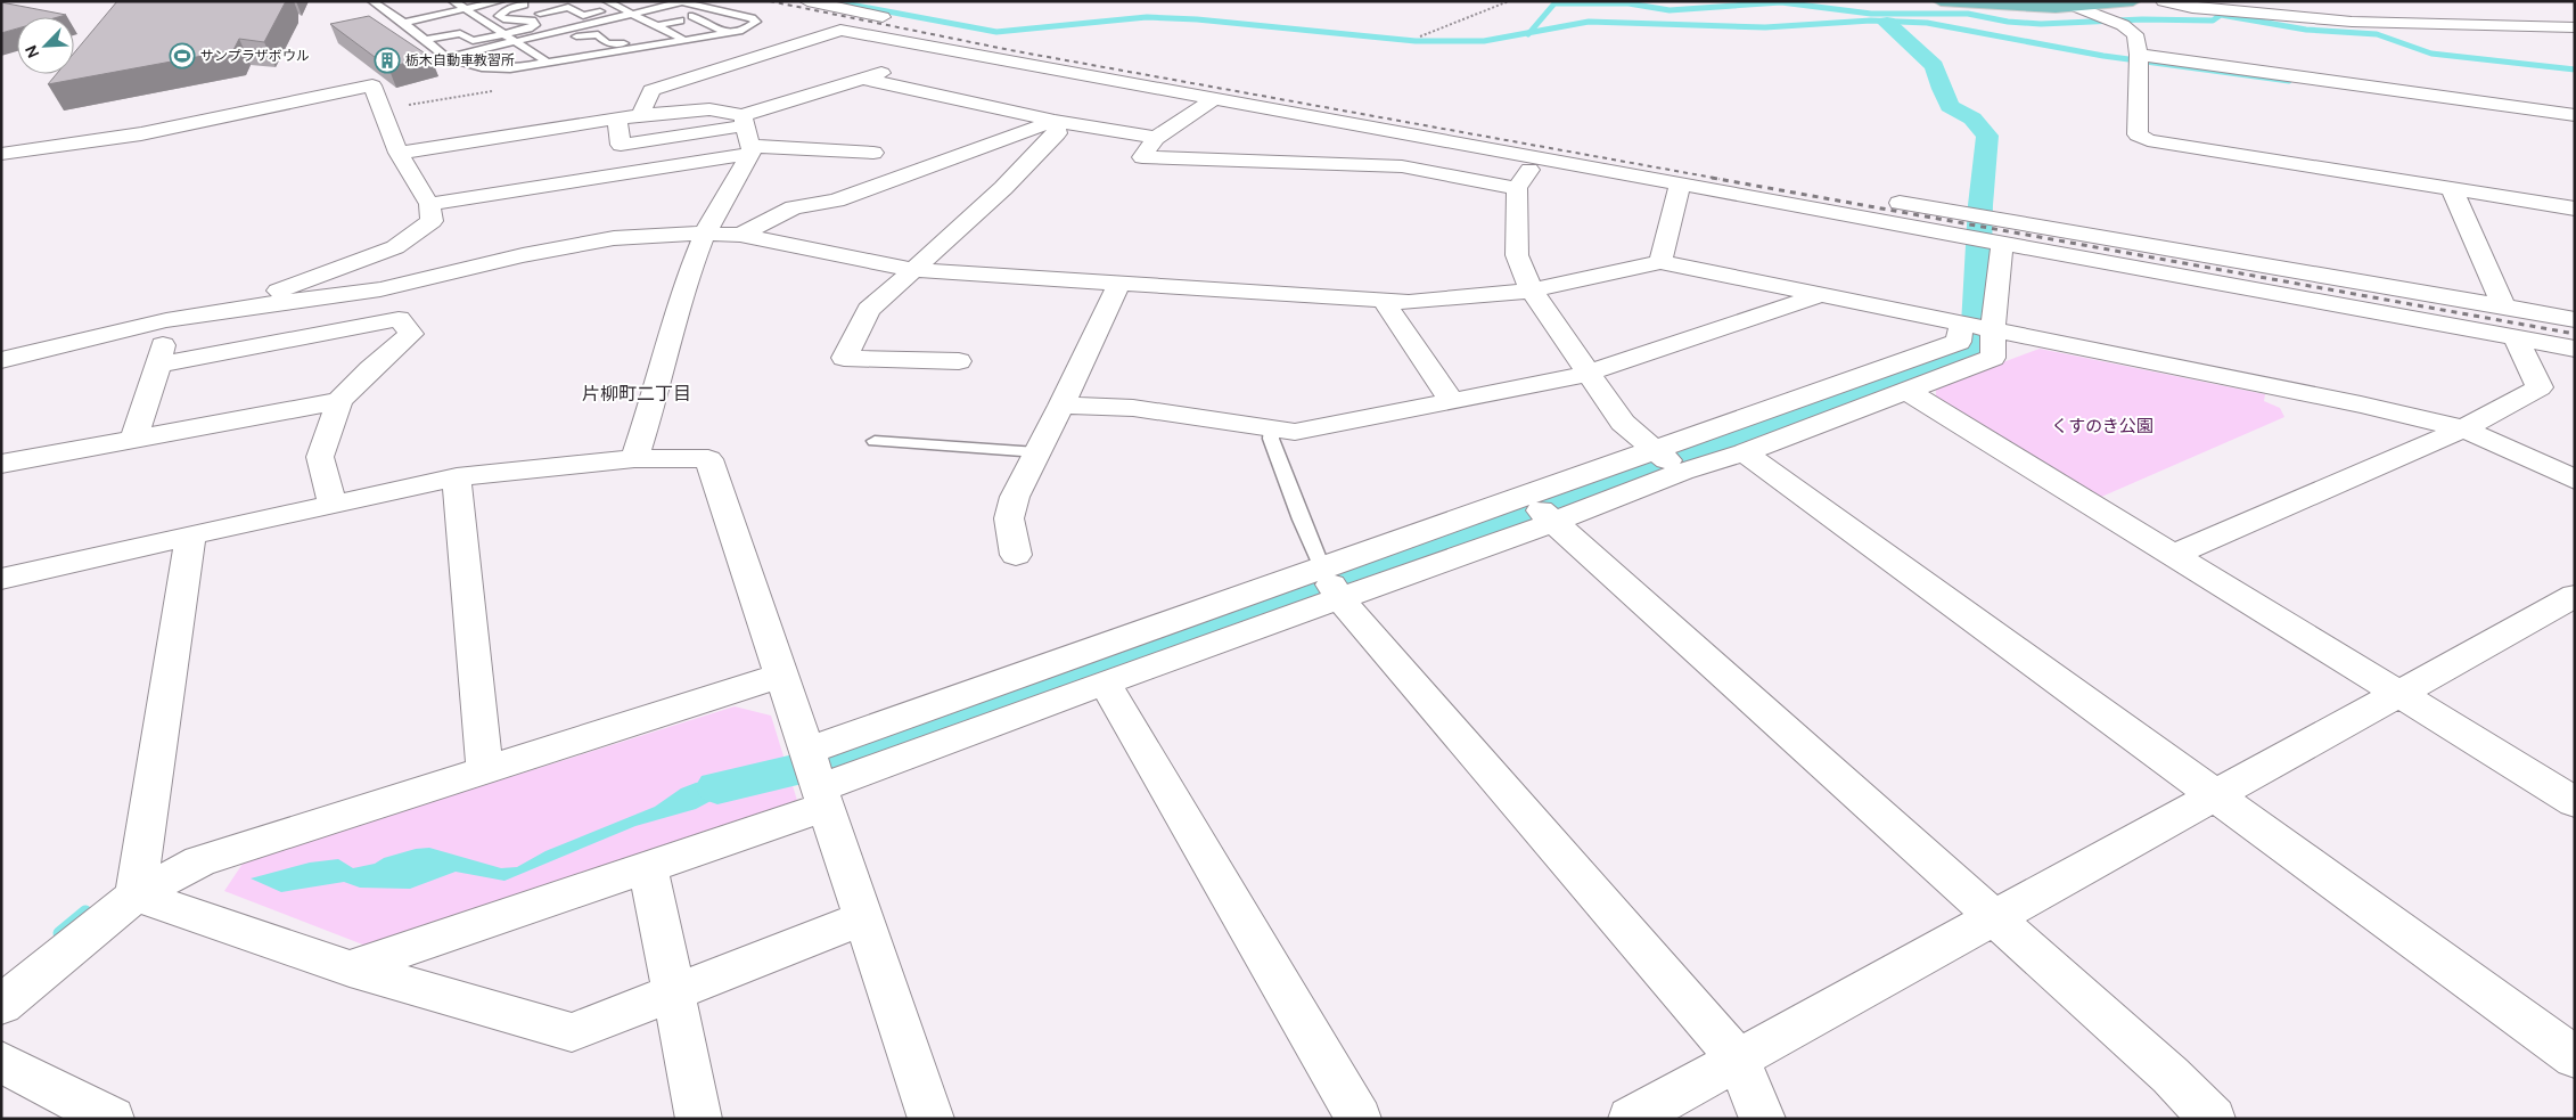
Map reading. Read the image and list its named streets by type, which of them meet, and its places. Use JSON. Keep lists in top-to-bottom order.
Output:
{
  "districts": ["片柳町二丁目"],
  "parks": ["くすのき公園"],
  "places": {
    "sports": ["サンプラザボウル"],
    "building": ["栃木自動車教習所"]
  },
  "north": "bottom left"
}
